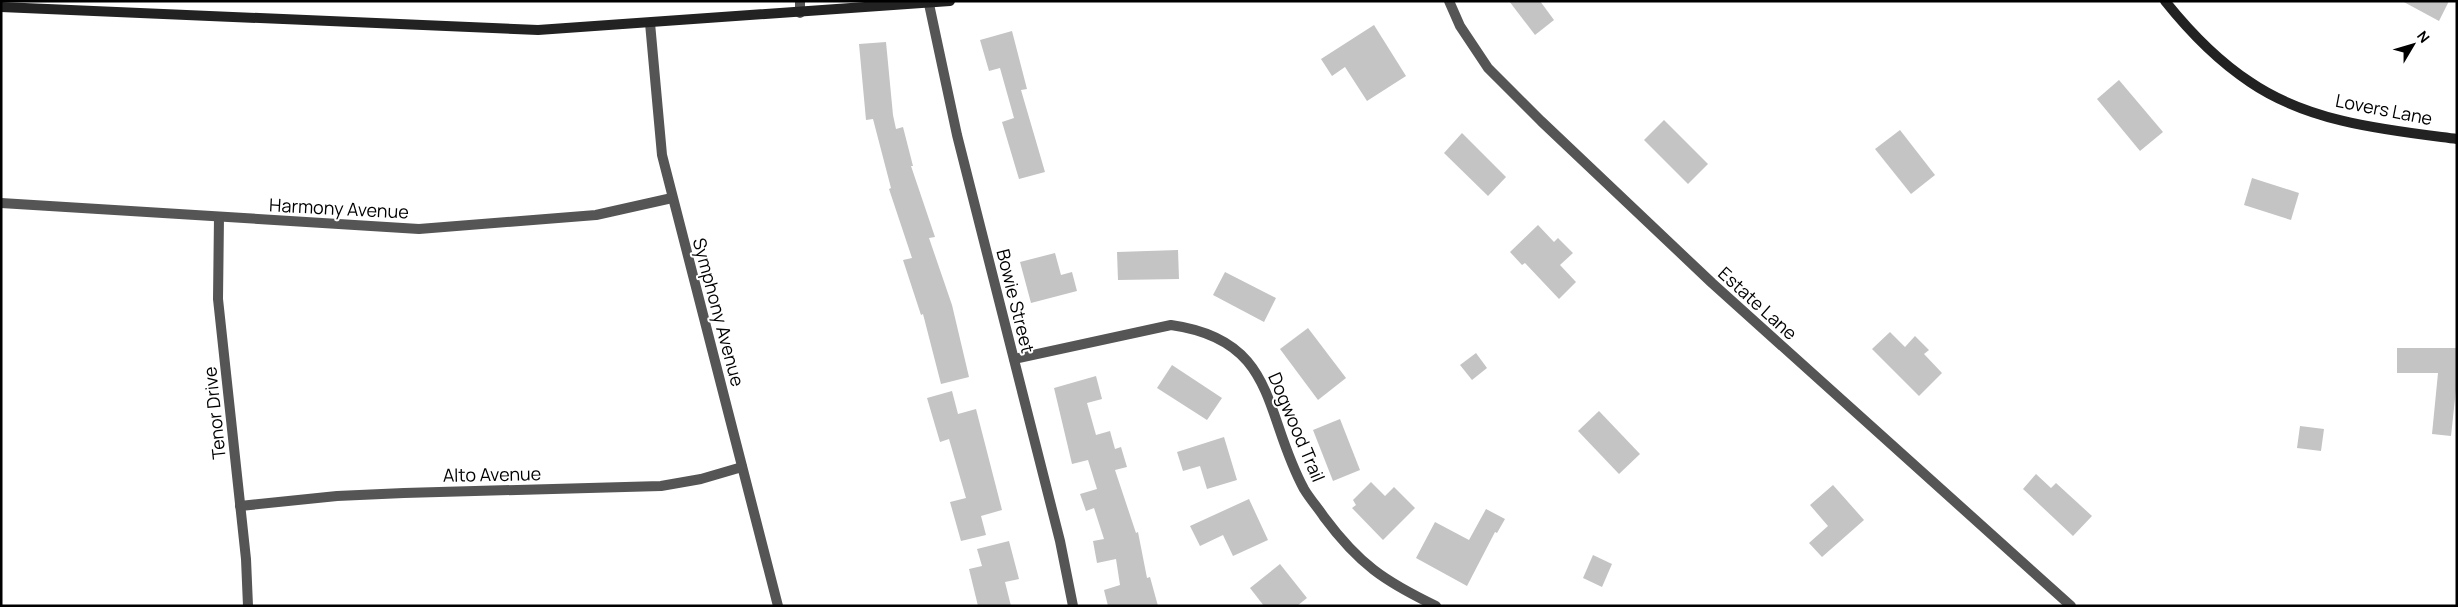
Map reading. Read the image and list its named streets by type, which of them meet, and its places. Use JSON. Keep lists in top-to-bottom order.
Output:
{
  "streets": {
    "street": [
      "Lovers Lane",
      "Harmony Avenue",
      "Bowie Street",
      "Estate Lane",
      "Symphony Avenue",
      "Tenor Drive",
      "Dogwood Trail",
      "Alto Avenue"
    ]
  },
  "crossings": [
    ["Harmony Avenue", "Symphony Avenue"],
    ["Harmony Avenue", "Tenor Drive"],
    ["Bowie Street", "Dogwood Trail"],
    ["Symphony Avenue", "Alto Avenue"],
    ["Tenor Drive", "Alto Avenue"]
  ],
  "north": "top right"
}
